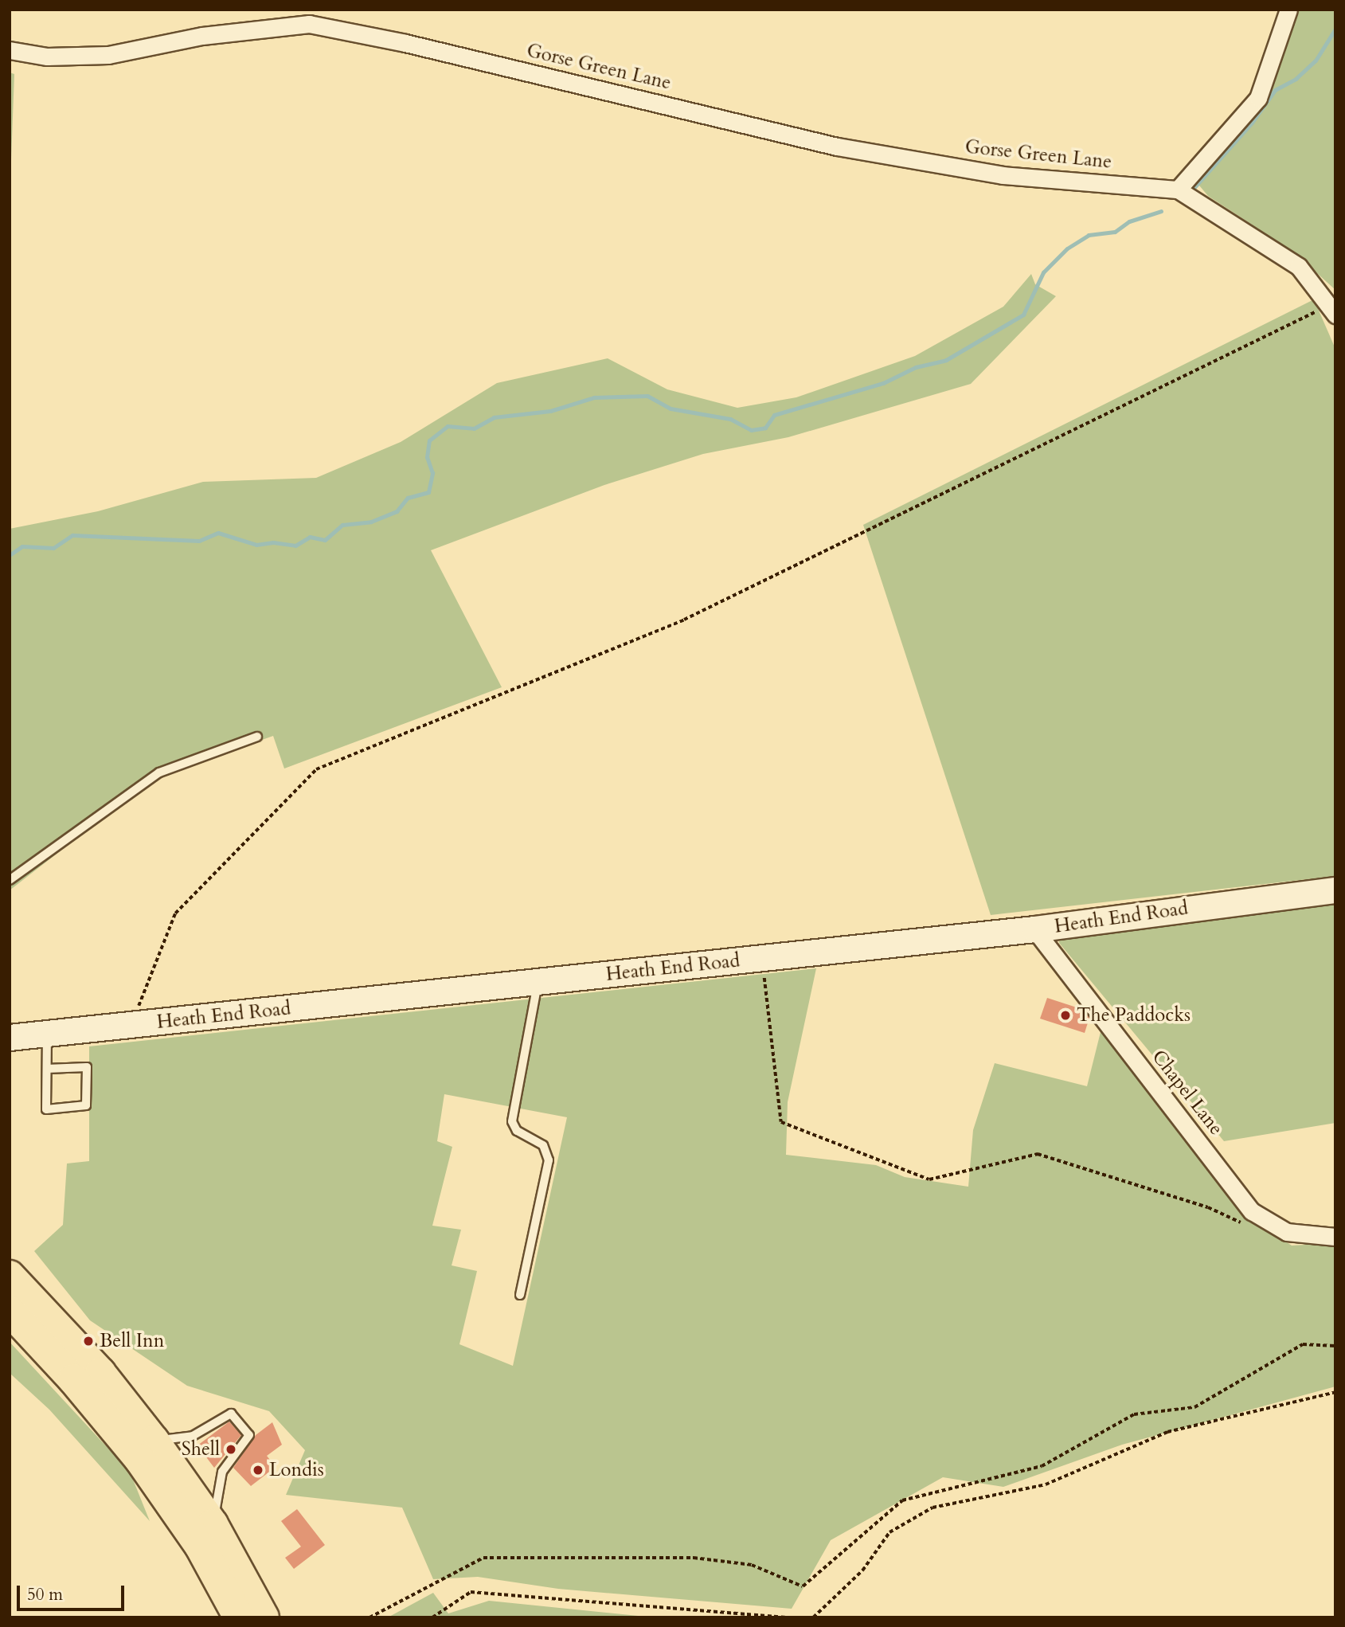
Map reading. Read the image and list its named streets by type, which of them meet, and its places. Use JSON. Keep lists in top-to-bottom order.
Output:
{
  "streets": {
    "street": ["Gorse Green Lane", "Heath End Road", "Chapel Lane"]
  },
  "crossings": [
    ["Heath End Road", "Chapel Lane"]
  ],
  "places": [
    "The Paddocks",
    "Bell Inn",
    "Shell",
    "Londis"
  ],
  "scale_bar": "50 m"
}
